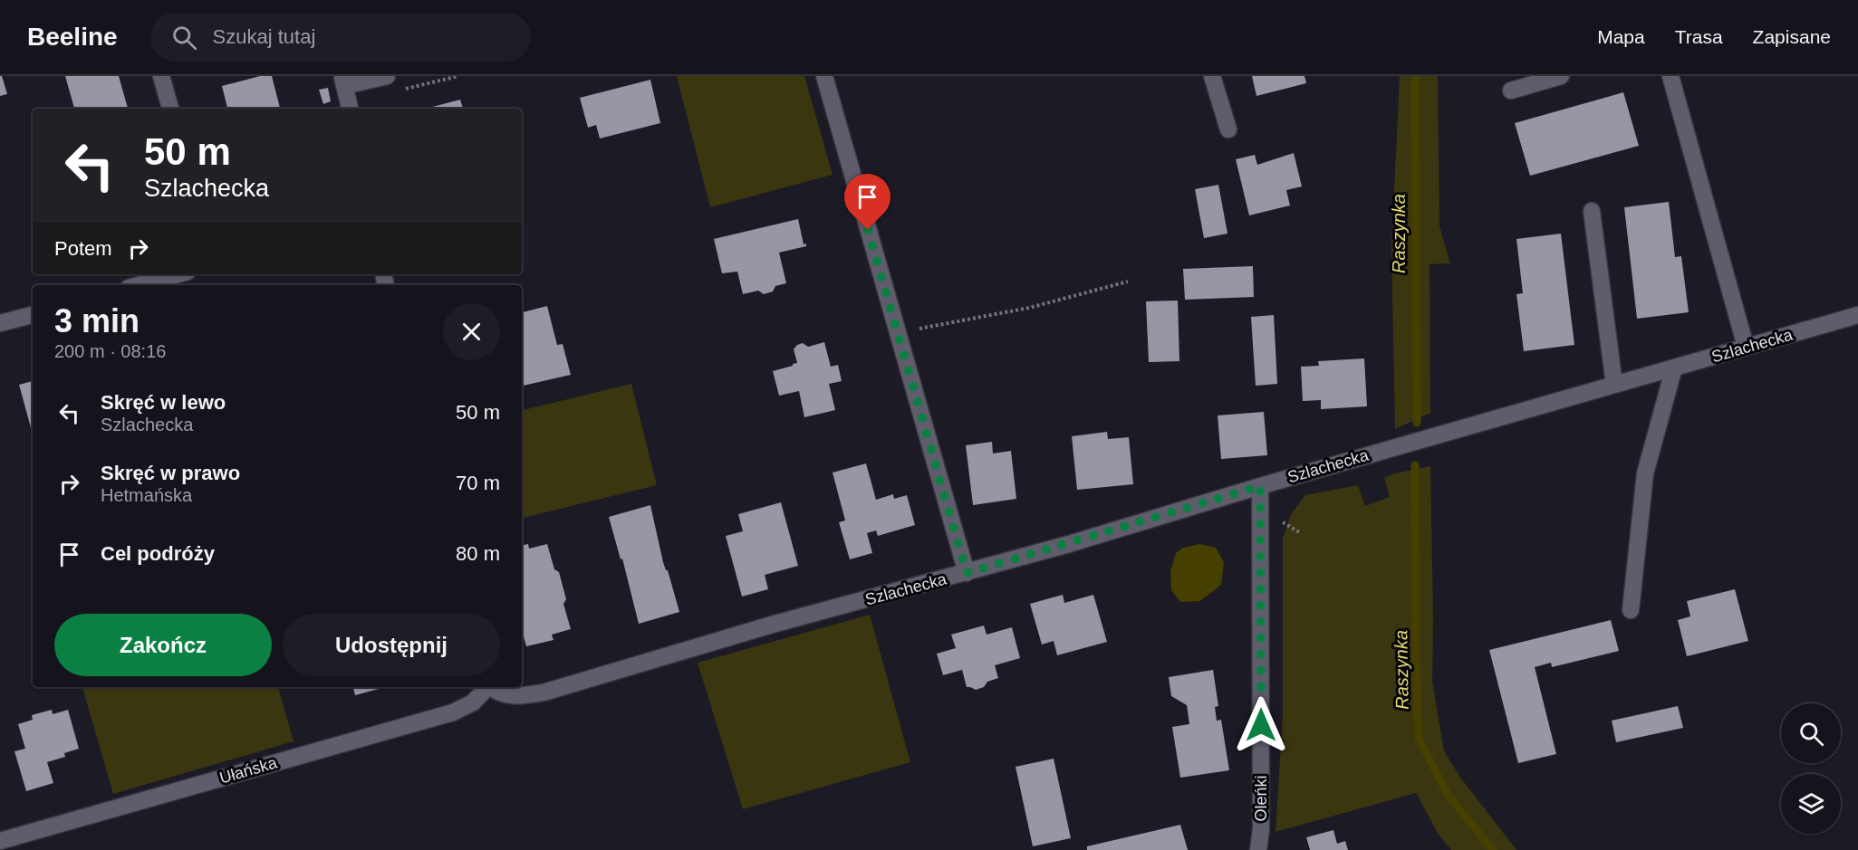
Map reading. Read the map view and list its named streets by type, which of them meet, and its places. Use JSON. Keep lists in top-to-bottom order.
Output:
{
  "streets": {
    "street": ["Szlachecka", "Ułańska", "Oleńki"]
  },
  "crossings": [
    ["Szlachecka", "Oleńki"]
  ],
  "water": ["Raszynka"],
  "page": {
    "header": "Beeline",
    "search": "Szukaj tutaj",
    "nav": ["Mapa", "Trasa", "Zapisane"],
    "turn": ["50 m", "Szlachecka"],
    "then": "Potem",
    "heading": ["3 min", "200 m · 08:16"],
    "list": [
      {
        "name": "Skręć w lewo",
        "note": "Szlachecka",
        "value": "50 m"
      },
      {
        "name": "Skręć w prawo",
        "note": "Hetmańska",
        "value": "70 m"
      },
      {
        "name": "Cel podróży",
        "value": "80 m"
      }
    ],
    "buttons": ["Zakończ", "Udostępnij"]
  }
}
